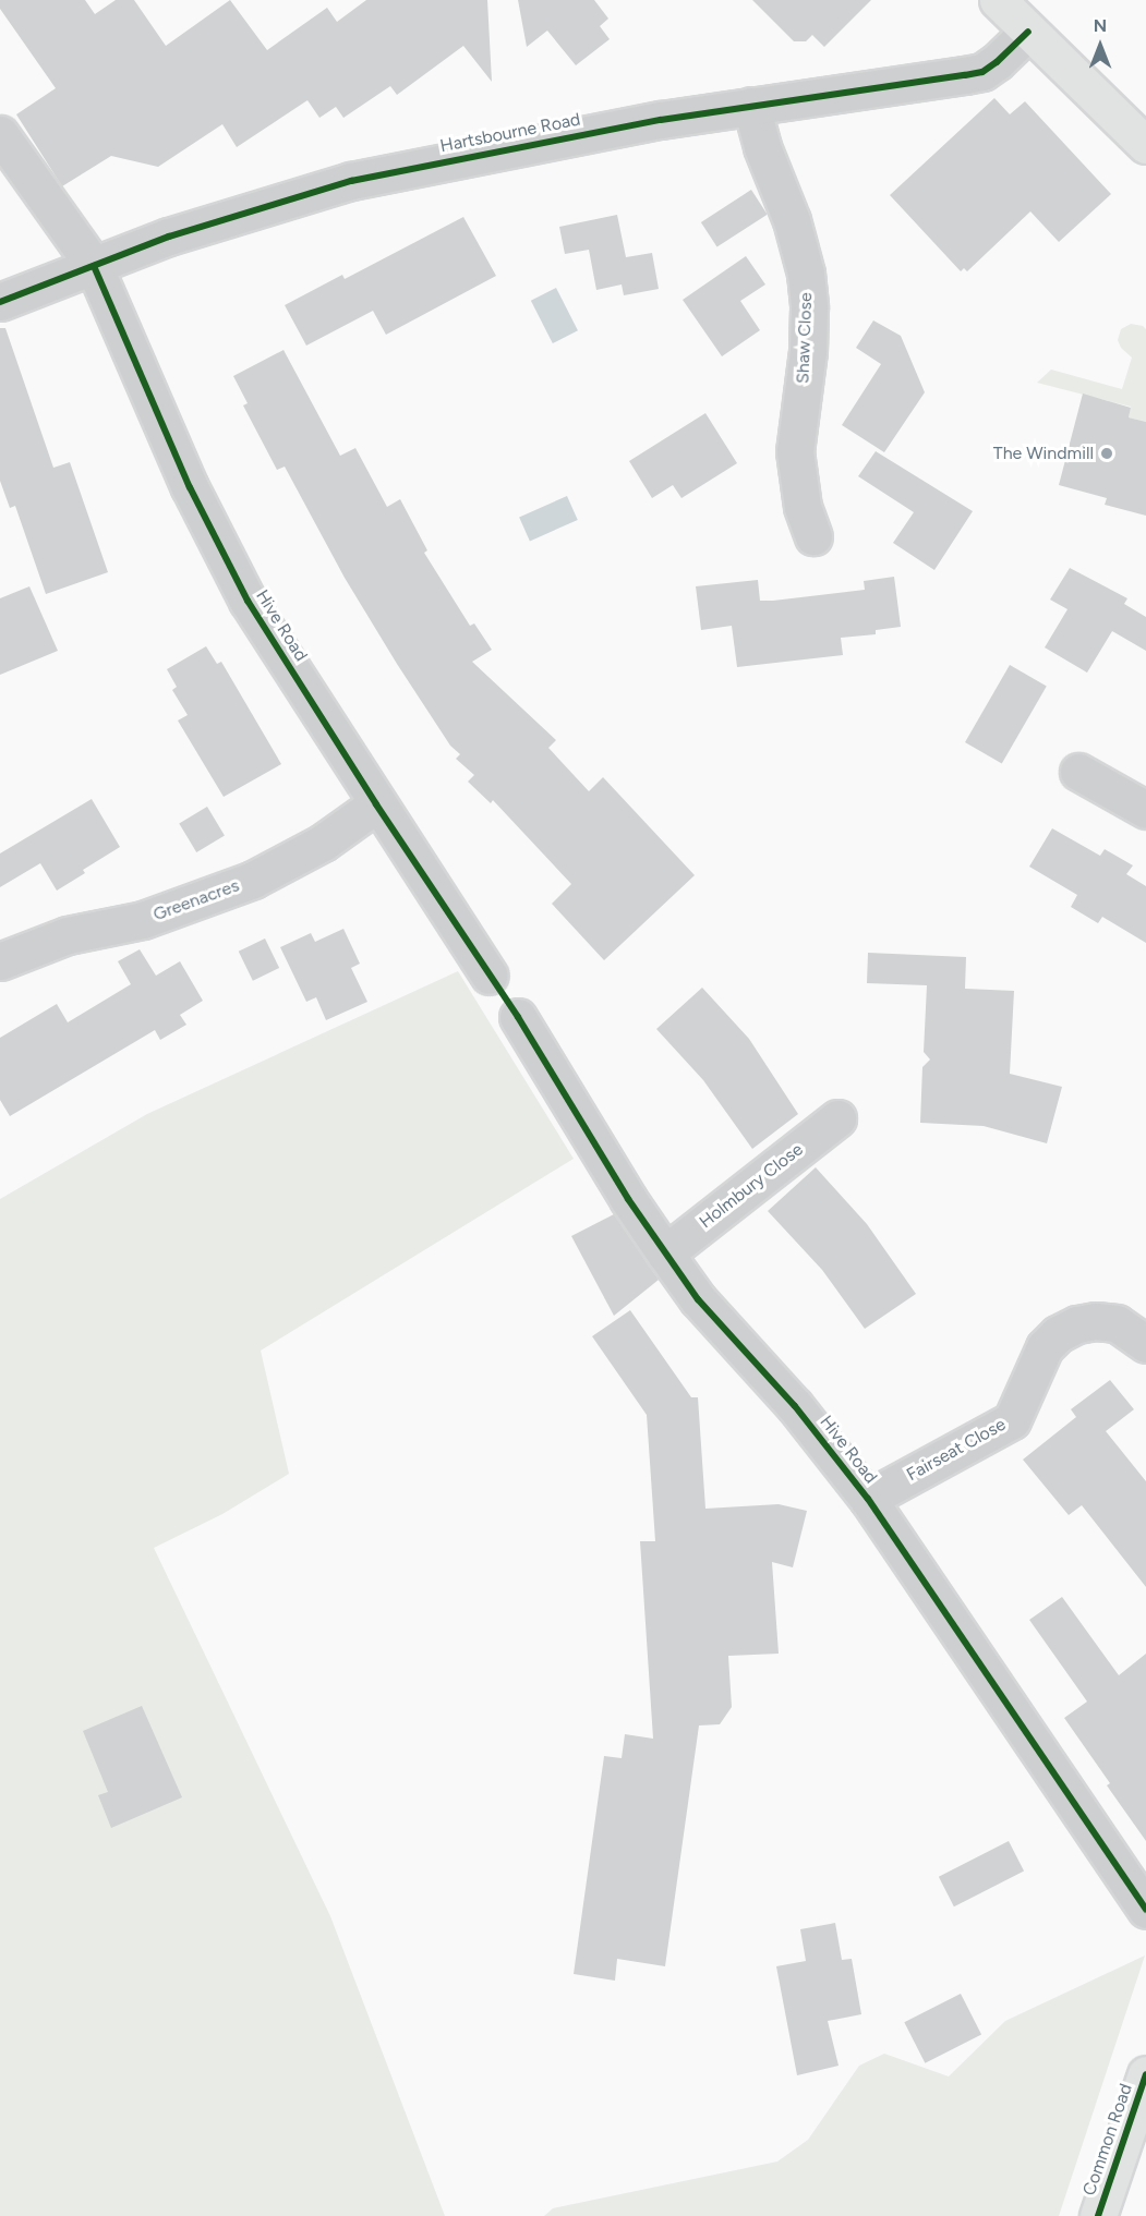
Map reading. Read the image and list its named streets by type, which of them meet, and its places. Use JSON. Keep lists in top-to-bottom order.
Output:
{
  "streets": {
    "main road": ["Common Road"],
    "street": [
      "Hartsbourne Road",
      "Shaw Close",
      "Hive Road",
      "Greenacres",
      "Holmbury Close",
      "Fairseat Close"
    ]
  },
  "crossings": [
    ["Hartsbourne Road", "Shaw Close"],
    ["Hartsbourne Road", "Hive Road"],
    ["Hive Road", "Greenacres"],
    ["Hive Road", "Holmbury Close"],
    ["Hive Road", "Fairseat Close"]
  ],
  "places": ["The Windmill"],
  "north": "top"
}
